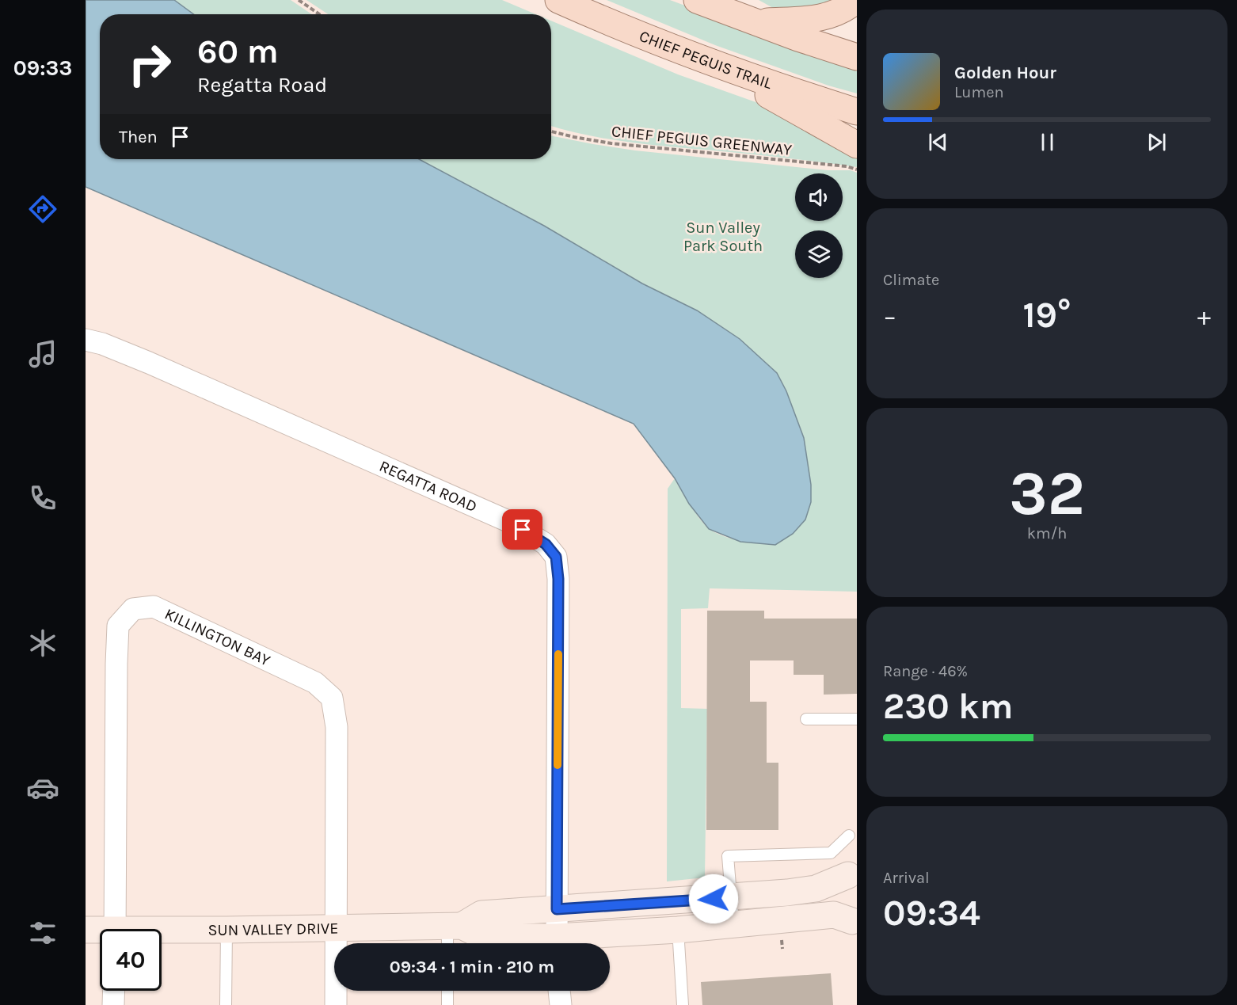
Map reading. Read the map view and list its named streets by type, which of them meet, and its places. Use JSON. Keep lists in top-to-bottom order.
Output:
{
  "streets": {
    "main road": ["CHIEF PEGUIS TRAIL"],
    "street": ["REGATTA ROAD", "KILLINGTON BAY", "SUN VALLEY DRIVE"],
    "path": ["CHIEF PEGUIS GREENWAY"]
  },
  "crossings": [
    ["REGATTA ROAD", "SUN VALLEY DRIVE"],
    ["KILLINGTON BAY", "SUN VALLEY DRIVE"]
  ],
  "parks": ["Sun Valley Park South"],
  "page": {
    "tabs": "09:33",
    "turn": ["60 m", "Regatta Road"],
    "song": ["Golden Hour", "Lumen"],
    "then": "Then",
    "tile": [
      "Climate",
      ["32", "km/h"],
      ["Range · 46%", "230 km"],
      ["Arrival", "09:34"]
    ],
    "heat": ["−", "19°", "+"],
    "limit": "40",
    "trip": "09:34 · 1 min · 210 m"
  }
}
